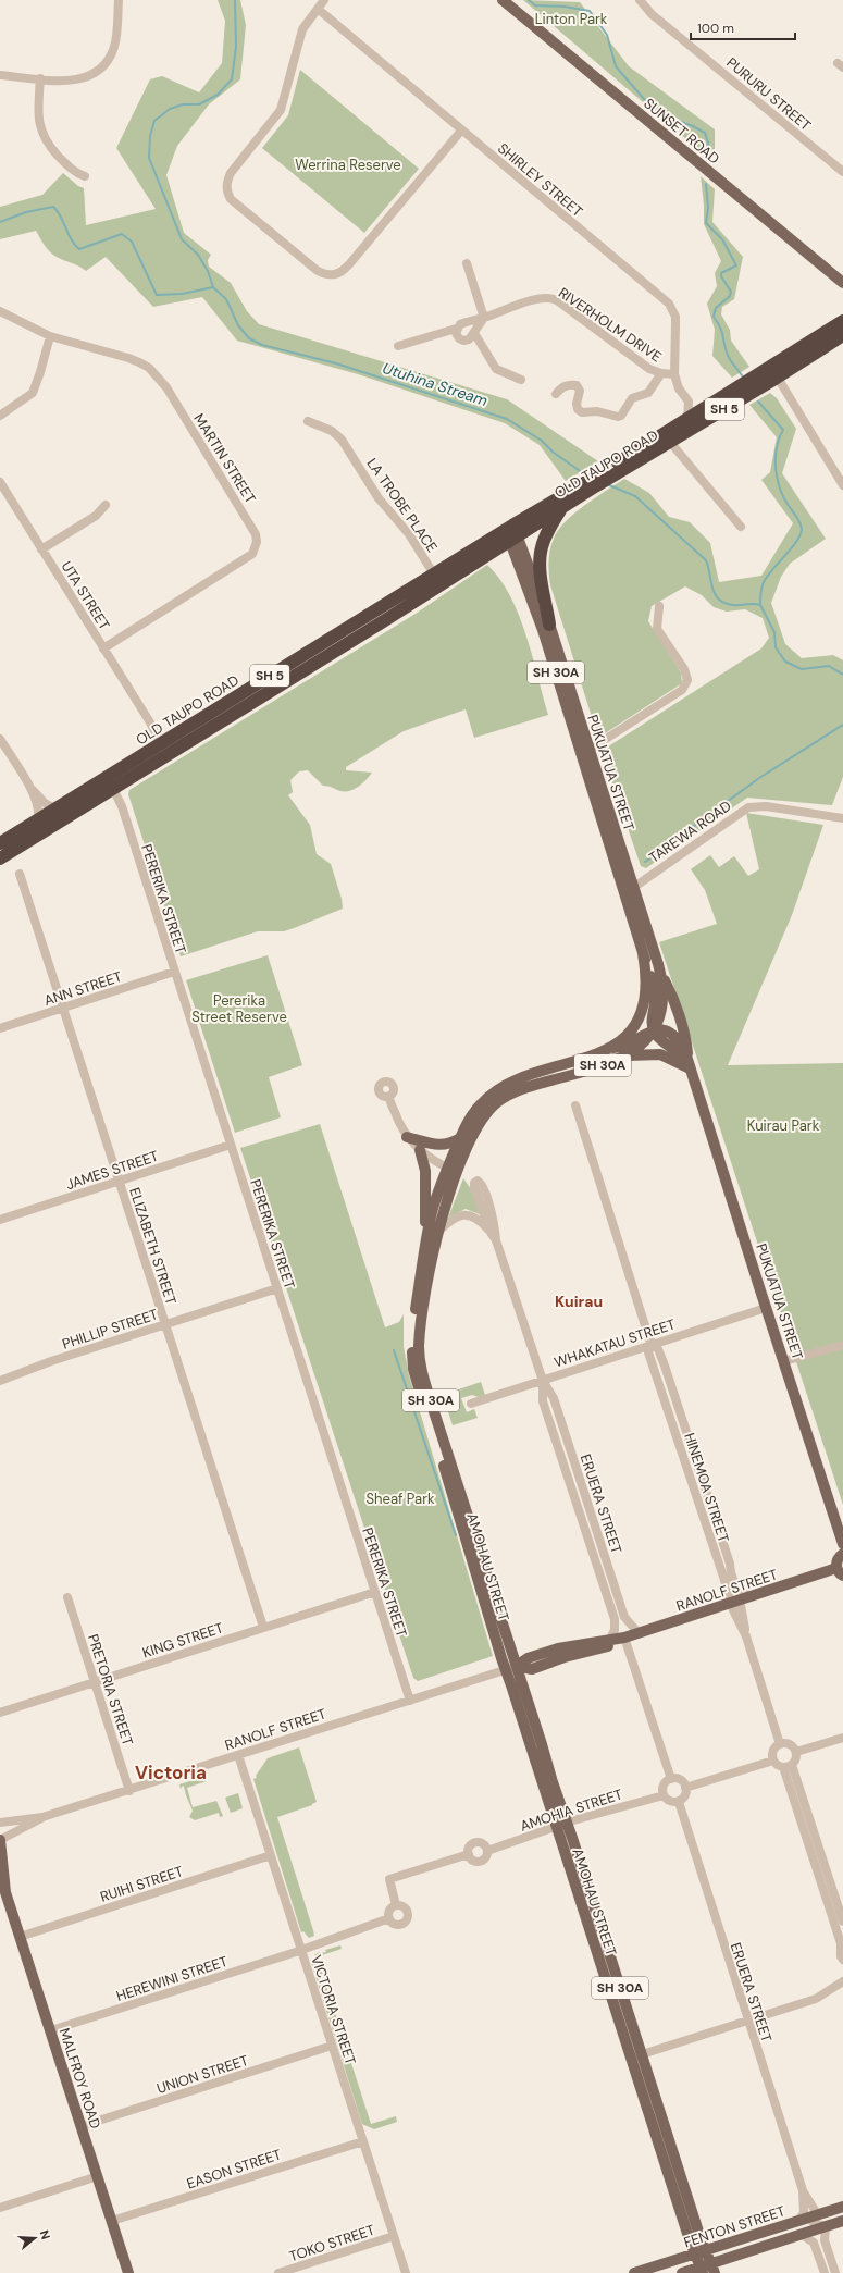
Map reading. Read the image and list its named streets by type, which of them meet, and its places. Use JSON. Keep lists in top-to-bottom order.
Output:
{
  "streets": {
    "highway": ["SH 5", "OLD TAUPO ROAD"],
    "main road": [
      "SUNSET ROAD",
      "SH 30A",
      "PUKUATUA STREET",
      "AMOHAU STREET",
      "RANOLF STREET",
      "MALFROY ROAD",
      "FENTON STREET"
    ],
    "street": [
      "PURURU STREET",
      "SHIRLEY STREET",
      "RIVERHOLM DRIVE",
      "MARTIN STREET",
      "LA TROBE PLACE",
      "UTA STREET",
      "TAREWA ROAD",
      "PERERIKA STREET",
      "ANN STREET",
      "JAMES STREET",
      "ELIZABETH STREET",
      "PHILLIP STREET",
      "WHAKATAU STREET",
      "HINEMOA STREET",
      "ERUERA STREET",
      "KING STREET",
      "PRETORIA STREET",
      "AMOHIA STREET",
      "RUIHI STREET",
      "HEREWINI STREET",
      "VICTORIA STREET",
      "UNION STREET",
      "EASON STREET",
      "TOKO STREET"
    ]
  },
  "crossings": [
    ["SHIRLEY STREET", "RIVERHOLM DRIVE"],
    ["MARTIN STREET", "UTA STREET"],
    ["OLD TAUPO ROAD", "LA TROBE PLACE"],
    ["OLD TAUPO ROAD", "UTA STREET"],
    ["OLD TAUPO ROAD", "PUKUATUA STREET"],
    ["OLD TAUPO ROAD", "PERERIKA STREET"],
    ["PUKUATUA STREET", "TAREWA ROAD"],
    ["PUKUATUA STREET", "WHAKATAU STREET"],
    ["PUKUATUA STREET", "AMOHAU STREET"],
    ["PERERIKA STREET", "ANN STREET"],
    ["PERERIKA STREET", "JAMES STREET"],
    ["PERERIKA STREET", "PHILLIP STREET"],
    ["PERERIKA STREET", "RANOLF STREET"],
    ["PERERIKA STREET", "KING STREET"],
    ["ANN STREET", "ELIZABETH STREET"],
    ["JAMES STREET", "ELIZABETH STREET"],
    ["ELIZABETH STREET", "PHILLIP STREET"],
    ["ELIZABETH STREET", "KING STREET"],
    ["WHAKATAU STREET", "HINEMOA STREET"],
    ["WHAKATAU STREET", "ERUERA STREET"],
    ["HINEMOA STREET", "RANOLF STREET"],
    ["ERUERA STREET", "AMOHAU STREET"],
    ["ERUERA STREET", "RANOLF STREET"],
    ["ERUERA STREET", "AMOHIA STREET"],
    ["ERUERA STREET", "FENTON STREET"],
    ["AMOHAU STREET", "RANOLF STREET"],
    ["AMOHAU STREET", "AMOHIA STREET"],
    ["AMOHAU STREET", "FENTON STREET"],
    ["RANOLF STREET", "PRETORIA STREET"],
    ["RANOLF STREET", "VICTORIA STREET"],
    ["RANOLF STREET", "MALFROY ROAD"],
    ["KING STREET", "PRETORIA STREET"],
    ["AMOHIA STREET", "HEREWINI STREET"],
    ["AMOHIA STREET", "VICTORIA STREET"],
    ["RUIHI STREET", "VICTORIA STREET"],
    ["RUIHI STREET", "MALFROY ROAD"],
    ["HEREWINI STREET", "VICTORIA STREET"],
    ["HEREWINI STREET", "MALFROY ROAD"],
    ["VICTORIA STREET", "UNION STREET"],
    ["VICTORIA STREET", "EASON STREET"],
    ["VICTORIA STREET", "TOKO STREET"],
    ["UNION STREET", "MALFROY ROAD"],
    ["MALFROY ROAD", "EASON STREET"]
  ],
  "districts": ["Kuirau", "Victoria"],
  "water": ["Utuhina Stream"],
  "parks": [
    "Linton Park",
    "Werrina Reserve",
    "Pererika Street Reserve",
    "Kuirau Park",
    "Sheaf Park"
  ],
  "scale_bar": "100 m",
  "north": "right"
}
